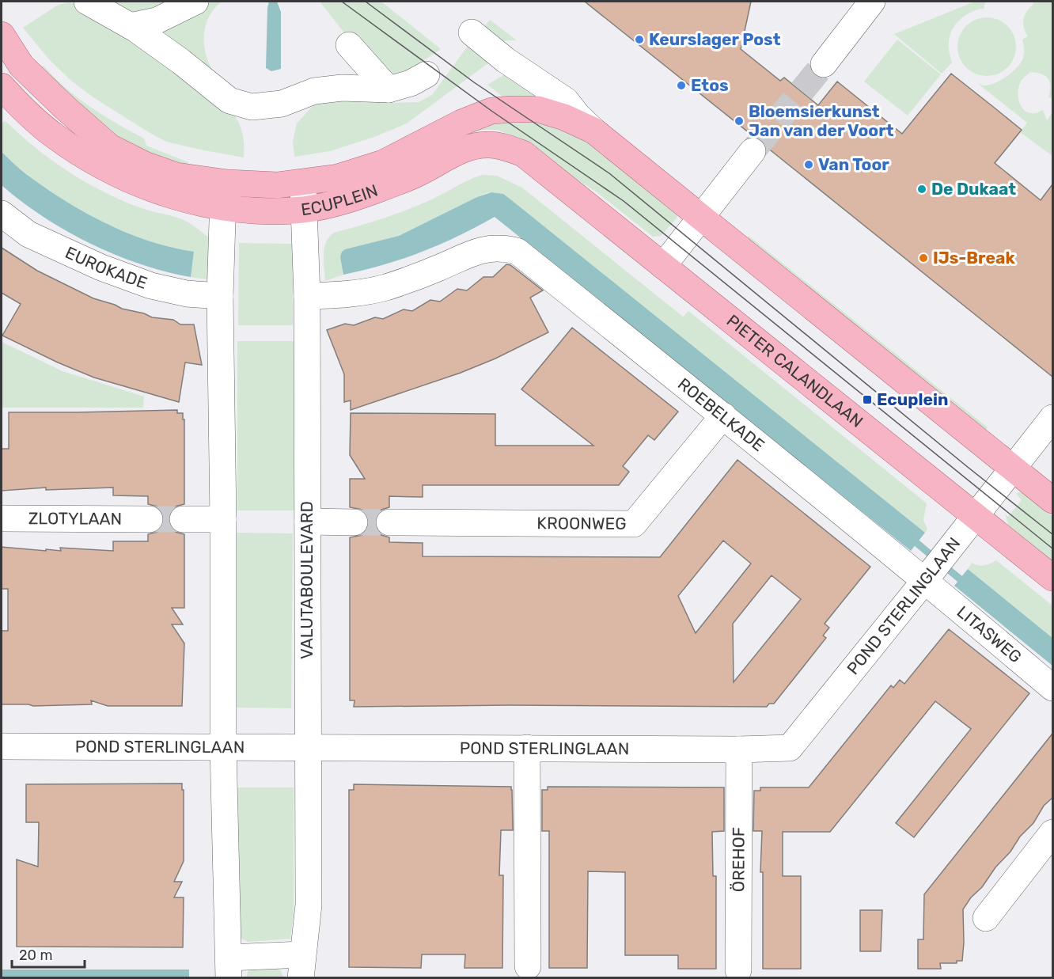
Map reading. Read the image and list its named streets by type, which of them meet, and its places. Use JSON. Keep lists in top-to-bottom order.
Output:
{
  "streets": {
    "main road": ["ECUPLEIN", "PIETER CALANDLAAN"],
    "street": [
      "EUROKADE",
      "ROEBELKADE",
      "ZLOTYLAAN",
      "KROONWEG",
      "VALUTABOULEVARD",
      "POND STERLINGLAAN",
      "LITASWEG",
      "ÖREHOF"
    ]
  },
  "crossings": [
    ["ECUPLEIN", "PIETER CALANDLAAN"],
    ["ECUPLEIN", "VALUTABOULEVARD"],
    ["PIETER CALANDLAAN", "POND STERLINGLAAN"],
    ["ROEBELKADE", "KROONWEG"],
    ["ROEBELKADE", "VALUTABOULEVARD"],
    ["ROEBELKADE", "POND STERLINGLAAN"],
    ["ROEBELKADE", "LITASWEG"],
    ["VALUTABOULEVARD", "POND STERLINGLAAN"],
    ["POND STERLINGLAAN", "LITASWEG"],
    ["POND STERLINGLAAN", "ÖREHOF"]
  ],
  "places": {
    "other": [
      "Keurslager Post",
      "Etos",
      "Bloemsierkunst Jan van der Voort",
      "Van Toor",
      "De Dukaat",
      "IJs-Break"
    ],
    "transit": ["Ecuplein"]
  },
  "scale_bar": "20 m"
}
